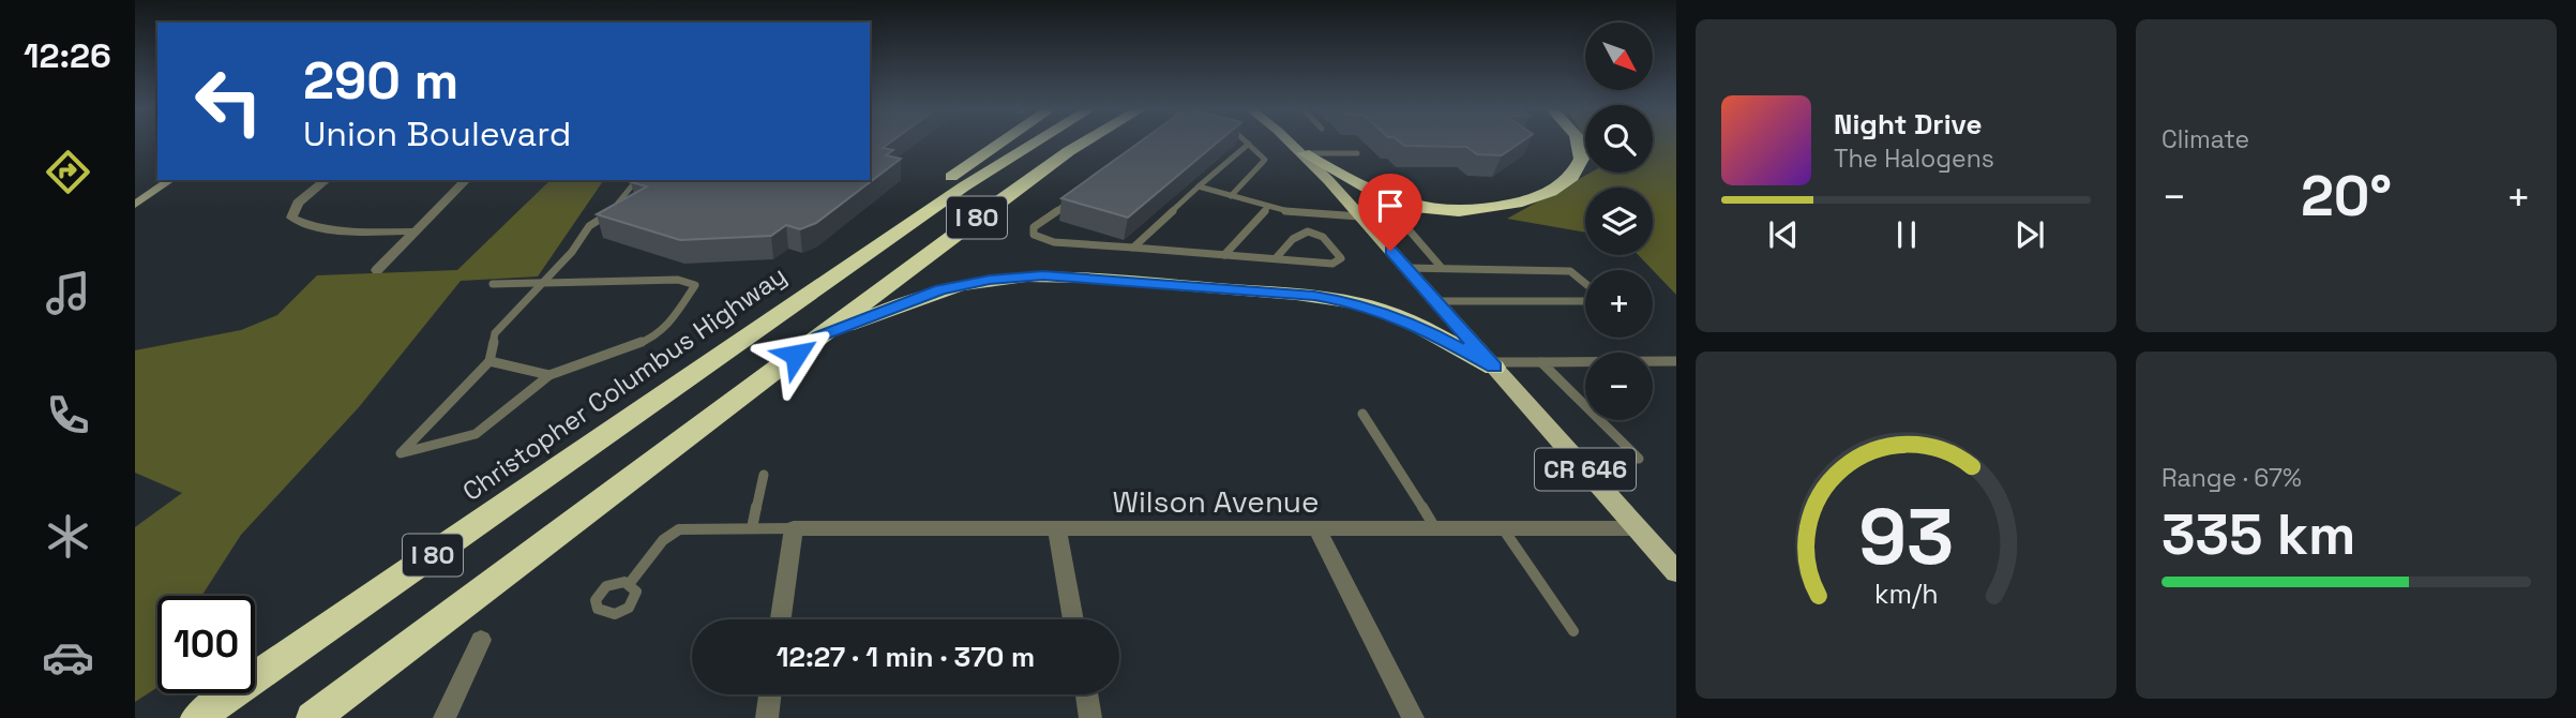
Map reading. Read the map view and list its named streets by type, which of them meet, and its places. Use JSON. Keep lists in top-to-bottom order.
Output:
{
  "streets": {
    "highway": ["I 80", "Christopher Columbus Highway"],
    "main road": ["CR 646"],
    "street": ["Wilson Avenue"]
  },
  "crossings": [
    ["CR 646", "Wilson Avenue"]
  ],
  "north": "bottom right",
  "page": {
    "tabs": "12:26",
    "tile": [
      "Climate",
      ["Range · 67%", "335 km"]
    ],
    "map_buttons": ["+", "−"],
    "turn": ["290 m", "Union Boulevard"],
    "song": ["Night Drive", "The Halogens"],
    "heat": ["−", "20°", "+"],
    "limit": "100",
    "trip": "12:27 · 1 min · 370 m",
    "gauge": ["93", "km/h"]
  }
}
